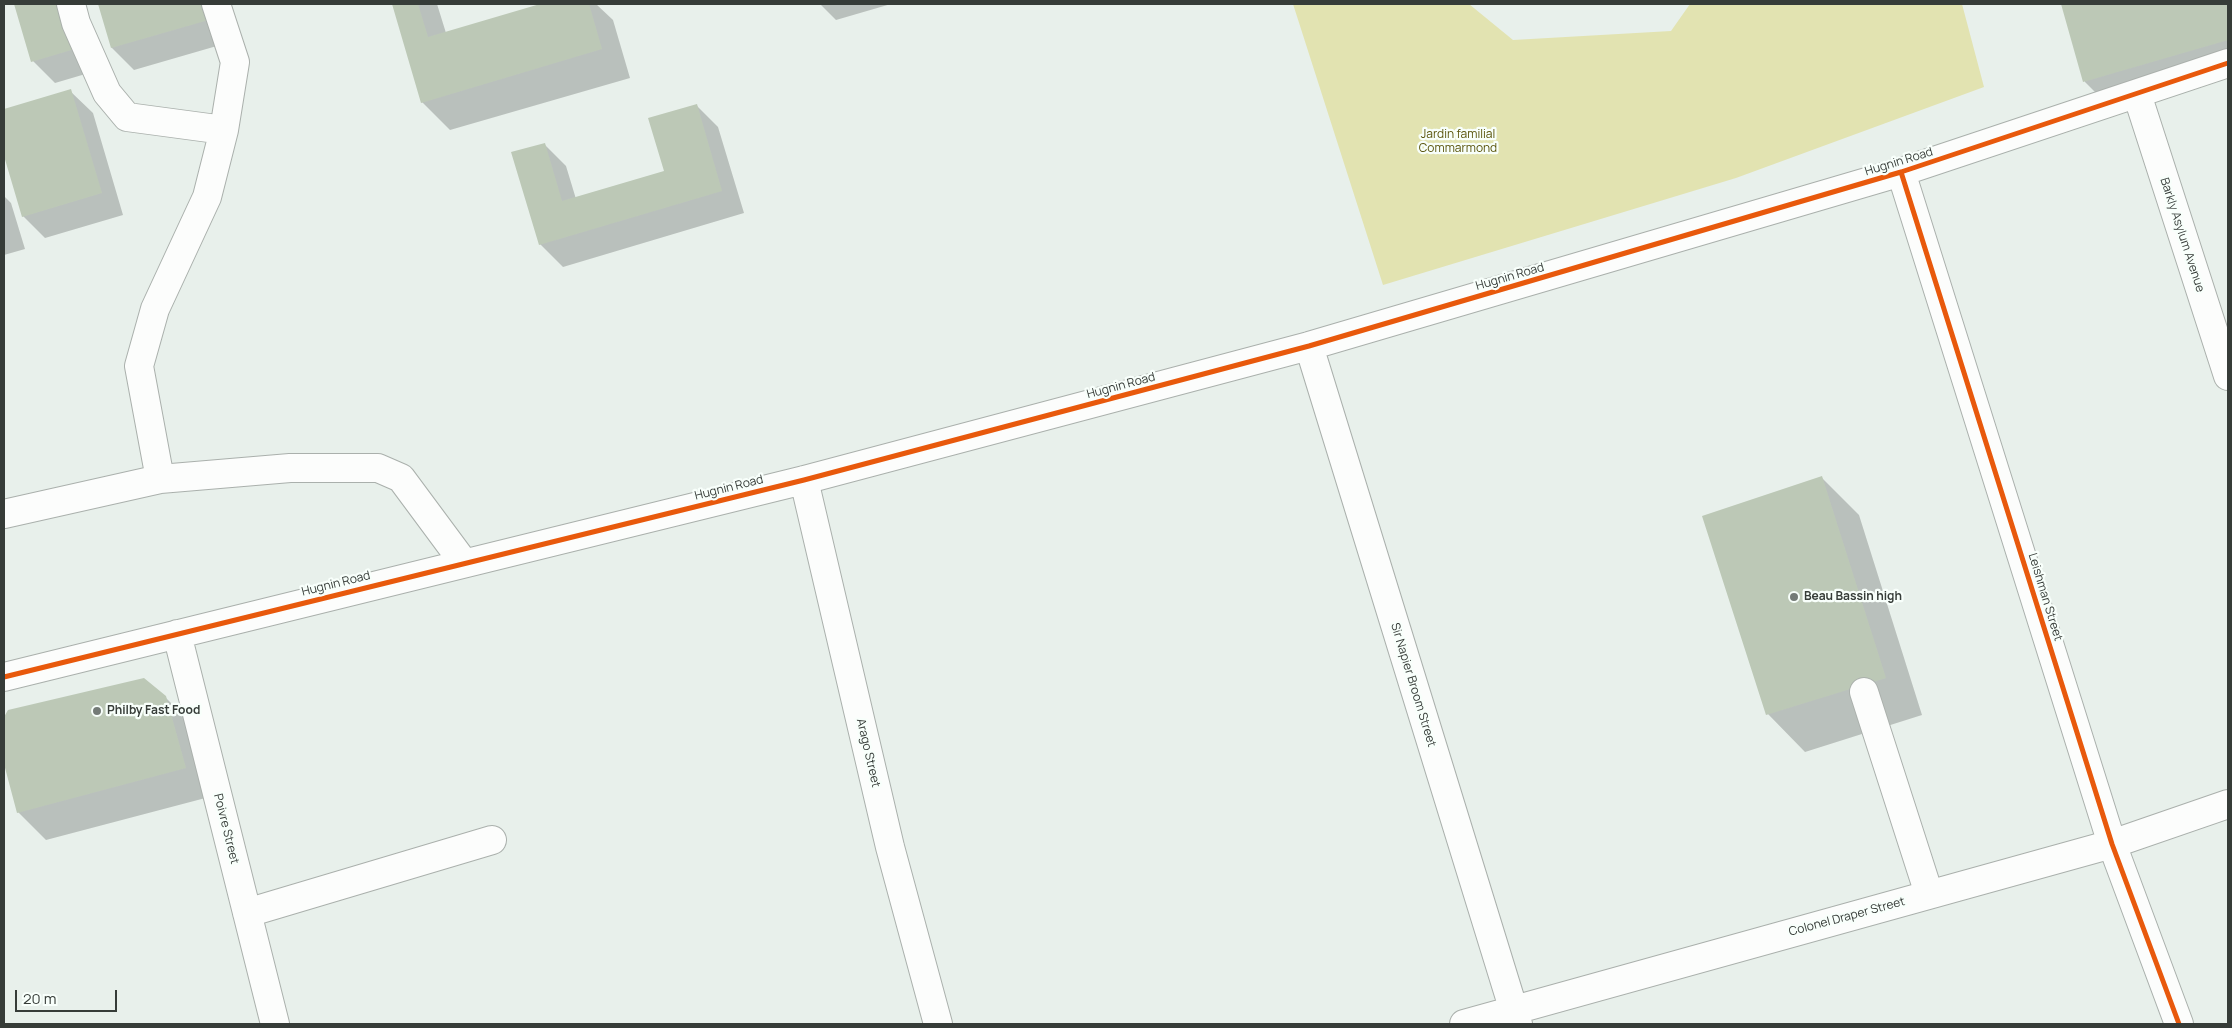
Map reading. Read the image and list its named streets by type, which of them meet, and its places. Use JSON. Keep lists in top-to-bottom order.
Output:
{
  "streets": {
    "street": [
      "Hugnin Road",
      "Barkly Asylum Avenue",
      "Leishman Street",
      "Sir Napier Broom Street",
      "Arago Street",
      "Poivre Street",
      "Colonel Draper Street"
    ]
  },
  "crossings": [
    ["Hugnin Road", "Barkly Asylum Avenue"],
    ["Hugnin Road", "Leishman Street"],
    ["Hugnin Road", "Sir Napier Broom Street"],
    ["Hugnin Road", "Arago Street"],
    ["Hugnin Road", "Poivre Street"],
    ["Leishman Street", "Colonel Draper Street"],
    ["Sir Napier Broom Street", "Colonel Draper Street"]
  ],
  "parks": ["Jardin familial Commarmond"],
  "places": ["Beau Bassin high", "Philby Fast Food"],
  "scale_bar": "20 m"
}
